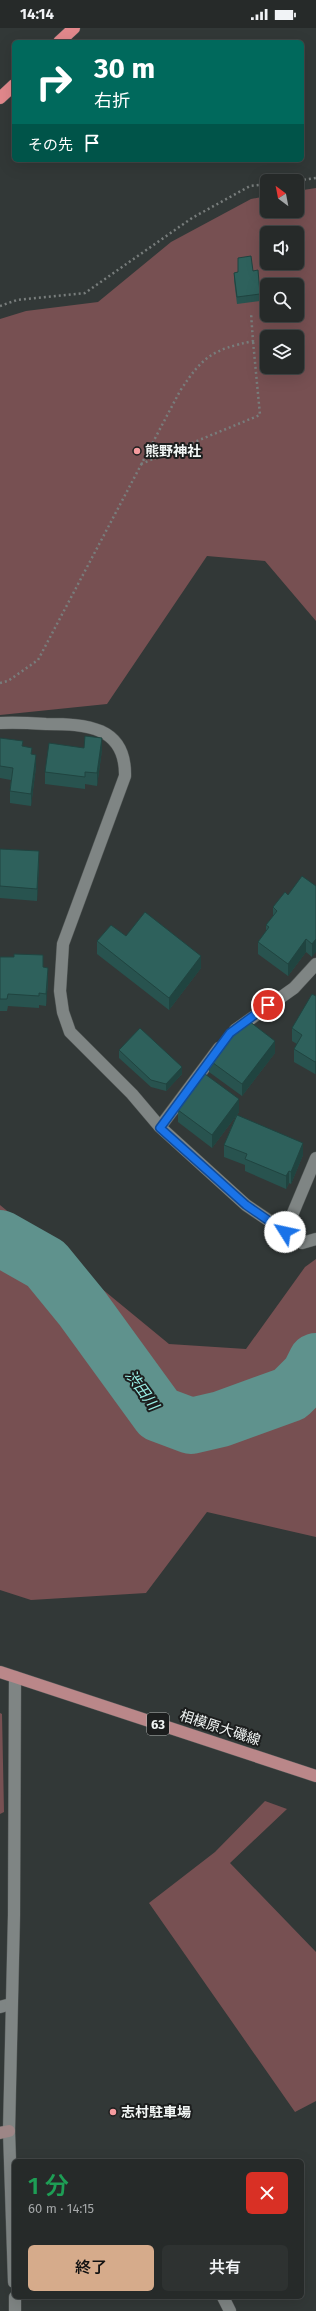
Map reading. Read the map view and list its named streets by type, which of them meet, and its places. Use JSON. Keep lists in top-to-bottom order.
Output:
{
  "streets": {
    "main road": ["63", "相模原大磯線"]
  },
  "water": ["渋田川"],
  "places": ["熊野神社", "志村駐車場"],
  "north": "top left",
  "page": {
    "status": "14:14",
    "turn": ["30 m", "右折"],
    "then": "その先",
    "heading": ["1 分", "60 m · 14:15"],
    "buttons": ["終了", "共有"]
  }
}
